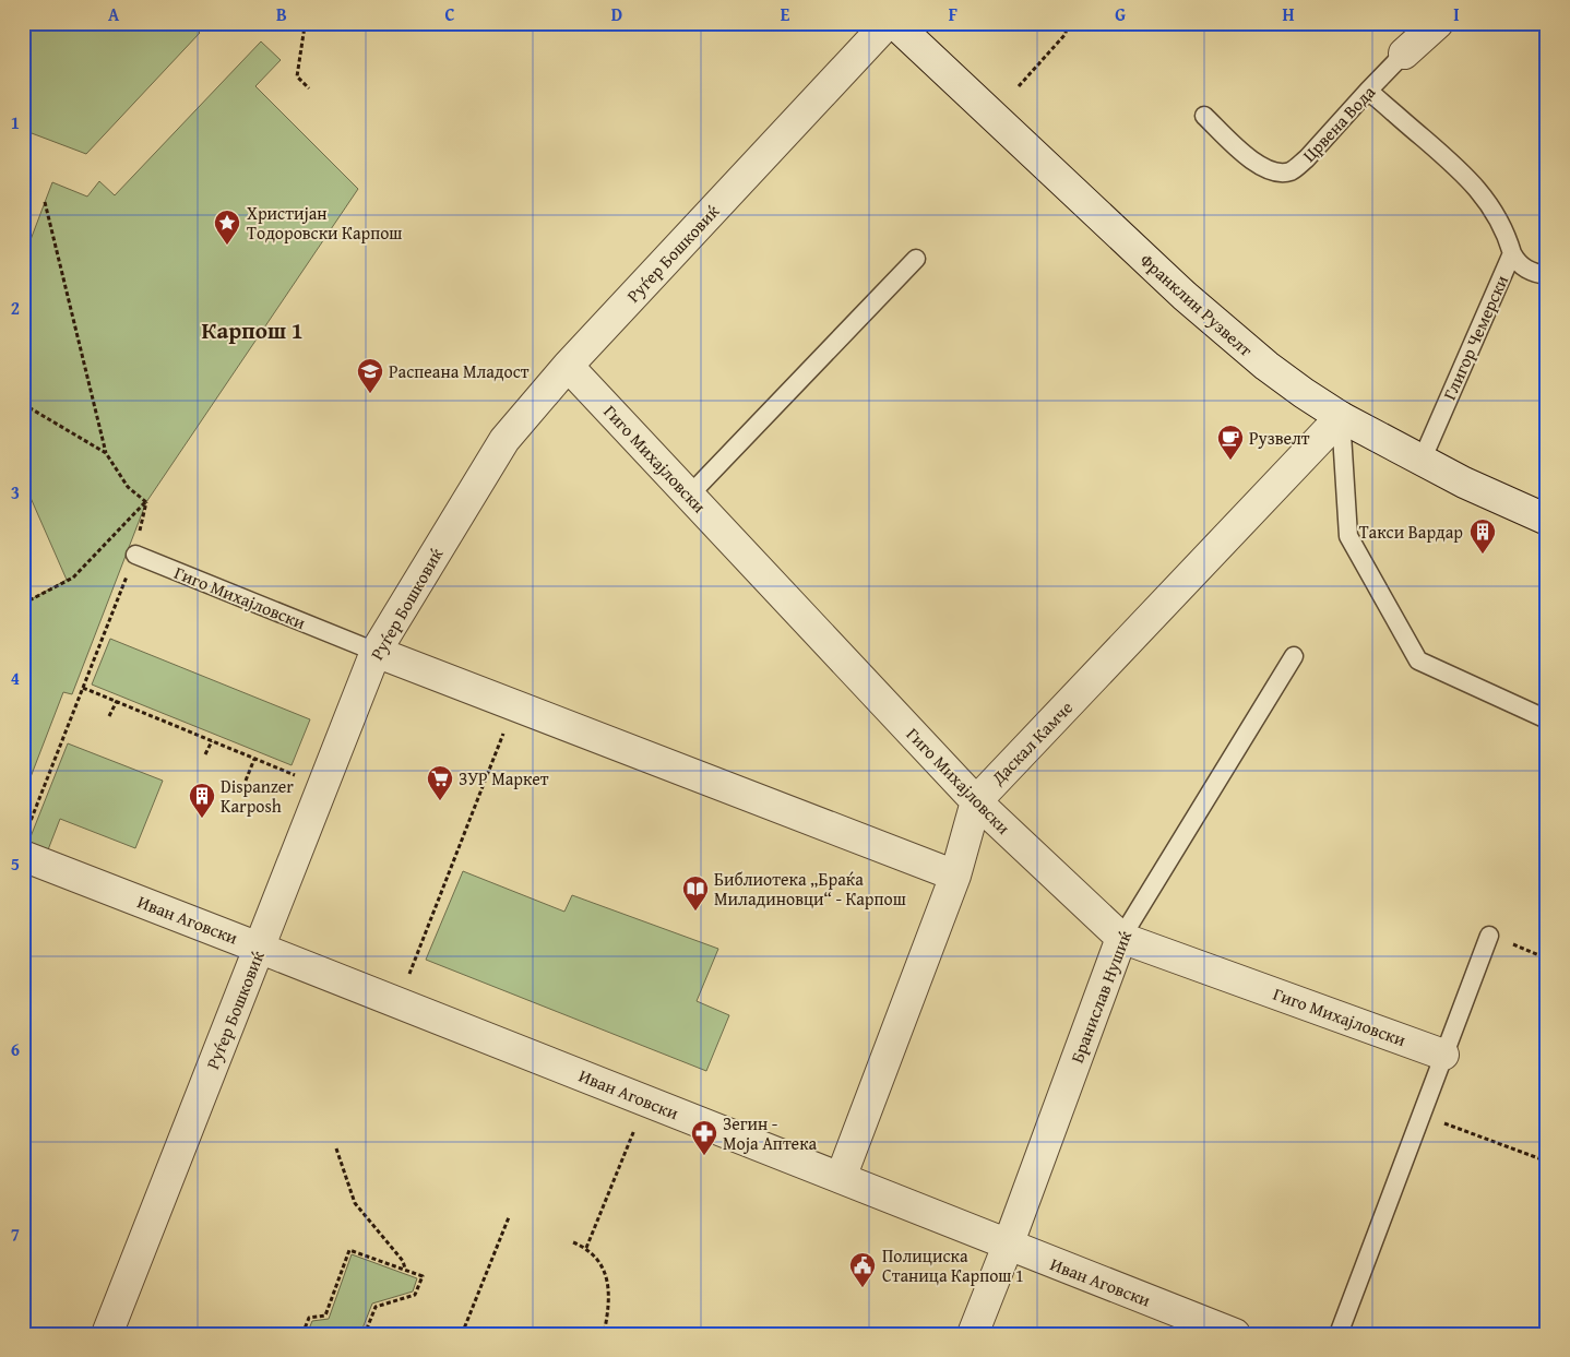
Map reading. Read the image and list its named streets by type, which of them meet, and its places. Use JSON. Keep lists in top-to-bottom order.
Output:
{
  "streets": {
    "street": [
      "Црвена Вода",
      "Руѓер Бошковиќ",
      "Франклин Рузвелт",
      "Гиго Михајловски",
      "Даскал Камче",
      "Иван Аговски",
      "Бранислав Нушиќ"
    ],
    "lane": ["Глигор Чемерски"]
  },
  "crossings": [
    ["Руѓер Бошковиќ", "Гиго Михајловски"],
    ["Руѓер Бошковиќ", "Иван Аговски"],
    ["Франклин Рузвелт", "Глигор Чемерски"],
    ["Франклин Рузвелт", "Даскал Камче"],
    ["Гиго Михајловски", "Даскал Камче"],
    ["Гиго Михајловски", "Бранислав Нушиќ"],
    ["Даскал Камче", "Иван Аговски"],
    ["Иван Аговски", "Бранислав Нушиќ"]
  ],
  "districts": ["Карпош 1"],
  "places": {
    "place": ["Христијан Тодоровски Карпош"],
    "school or university": ["Распеана Младост"],
    "cafe": ["Рузвелт"],
    "building": ["Такси Вардар", "Dispanzer Karposh"],
    "supermarket": ["ЗУР Маркет"],
    "library": ["Библиотека „Браќа Миладиновци“ - Карпош"],
    "pharmacy": ["Зегин - Моја Аптека"],
    "public building": ["Полициска Станица Карпош 1"]
  },
  "grid": {
    "columns": [
      "A",
      "B",
      "C",
      "D",
      "E",
      "F",
      "G",
      "H",
      "I"
    ],
    "rows": [
      "1",
      "2",
      "3",
      "4",
      "5",
      "6",
      "7"
    ]
  }
}
